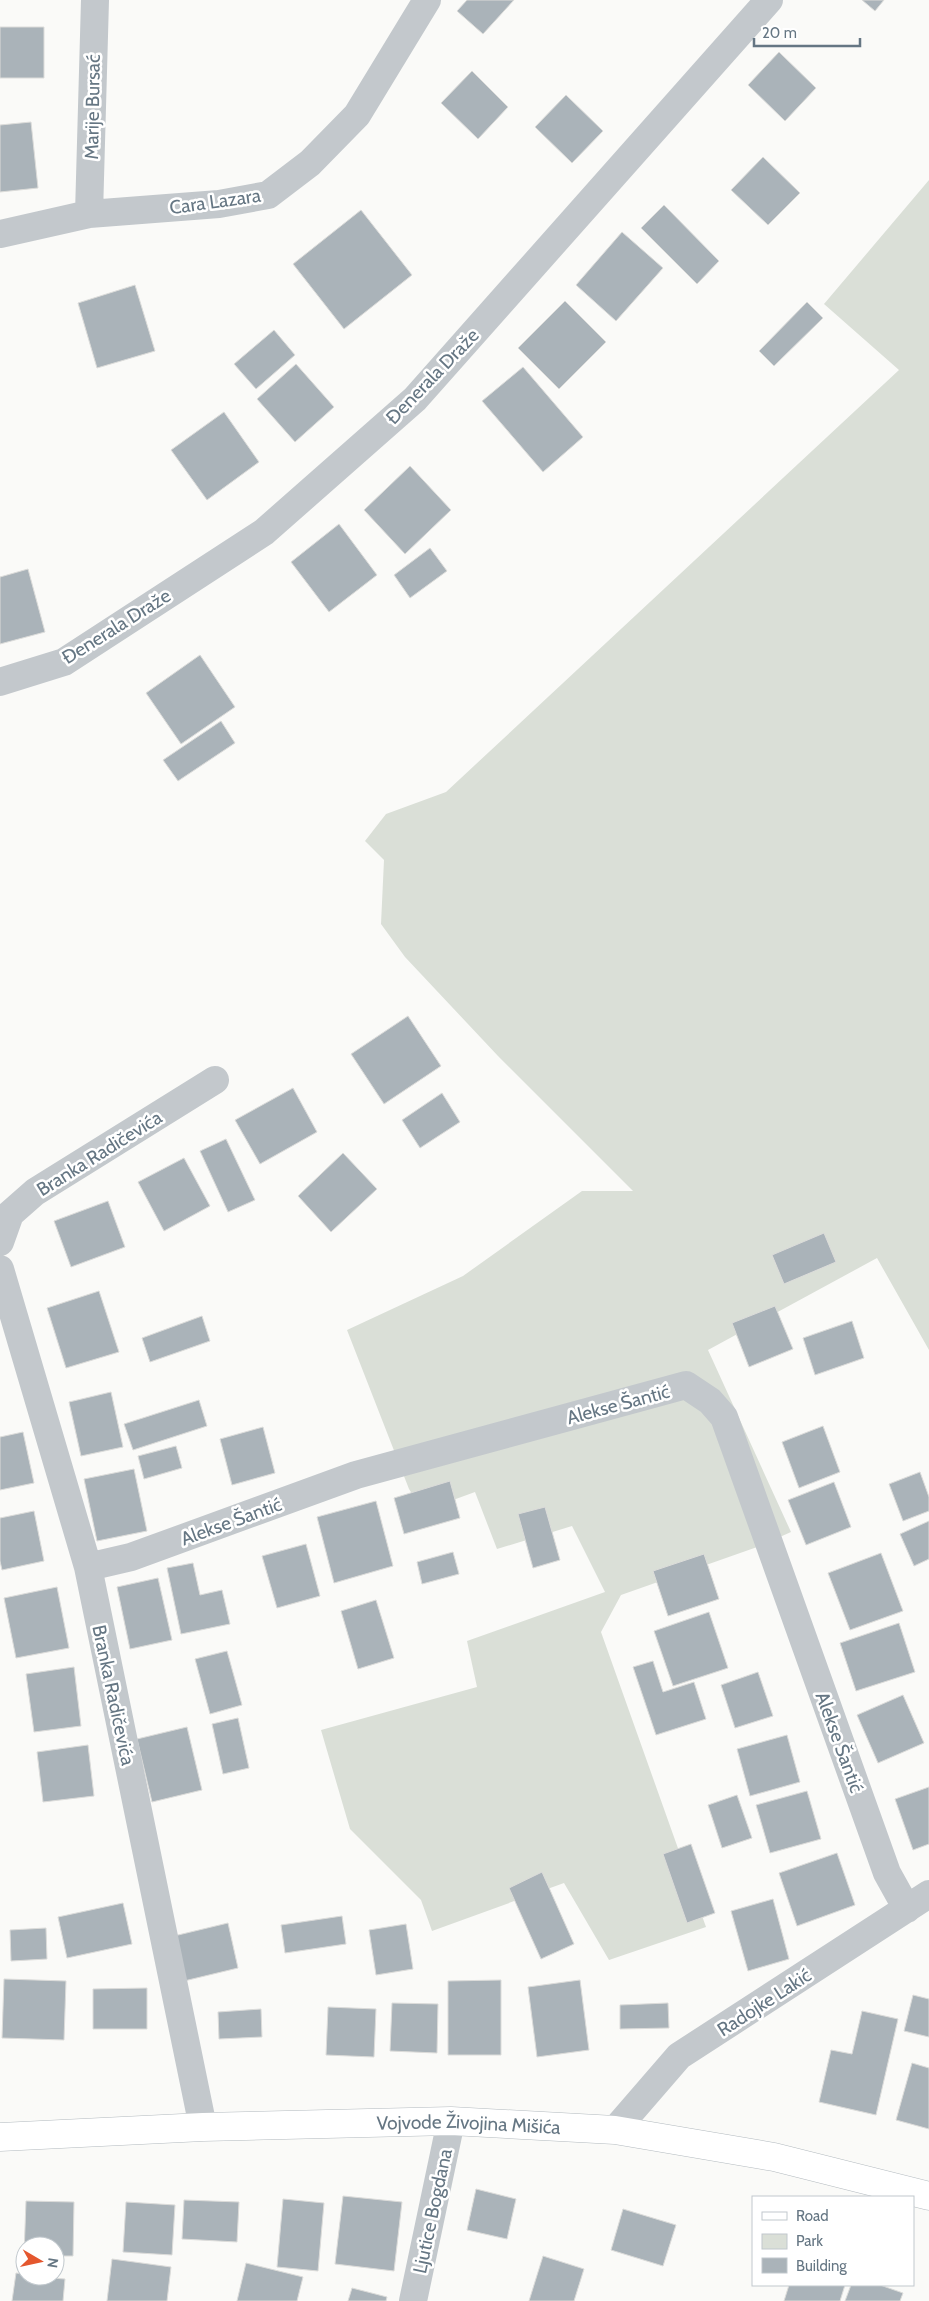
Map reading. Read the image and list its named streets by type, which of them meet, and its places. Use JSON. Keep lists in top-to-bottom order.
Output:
{
  "streets": {
    "street": [
      "Marije Bursać",
      "Cara Lazara",
      "Đenerala Draže",
      "Branka Radičevića",
      "Alekse Šantić",
      "Radojke Lakić",
      "Vojvode Živojina Mišića",
      "Ljutice Bogdana"
    ]
  },
  "crossings": [
    ["Marije Bursać", "Cara Lazara"],
    ["Branka Radičevića", "Alekse Šantić"],
    ["Branka Radičevića", "Vojvode Živojina Mišića"],
    ["Alekse Šantić", "Radojke Lakić"],
    ["Radojke Lakić", "Vojvode Živojina Mišića"],
    ["Vojvode Živojina Mišića", "Ljutice Bogdana"]
  ],
  "legend": ["Road", "Park", "Building"],
  "scale_bar": "20 m",
  "north": "right"
}
